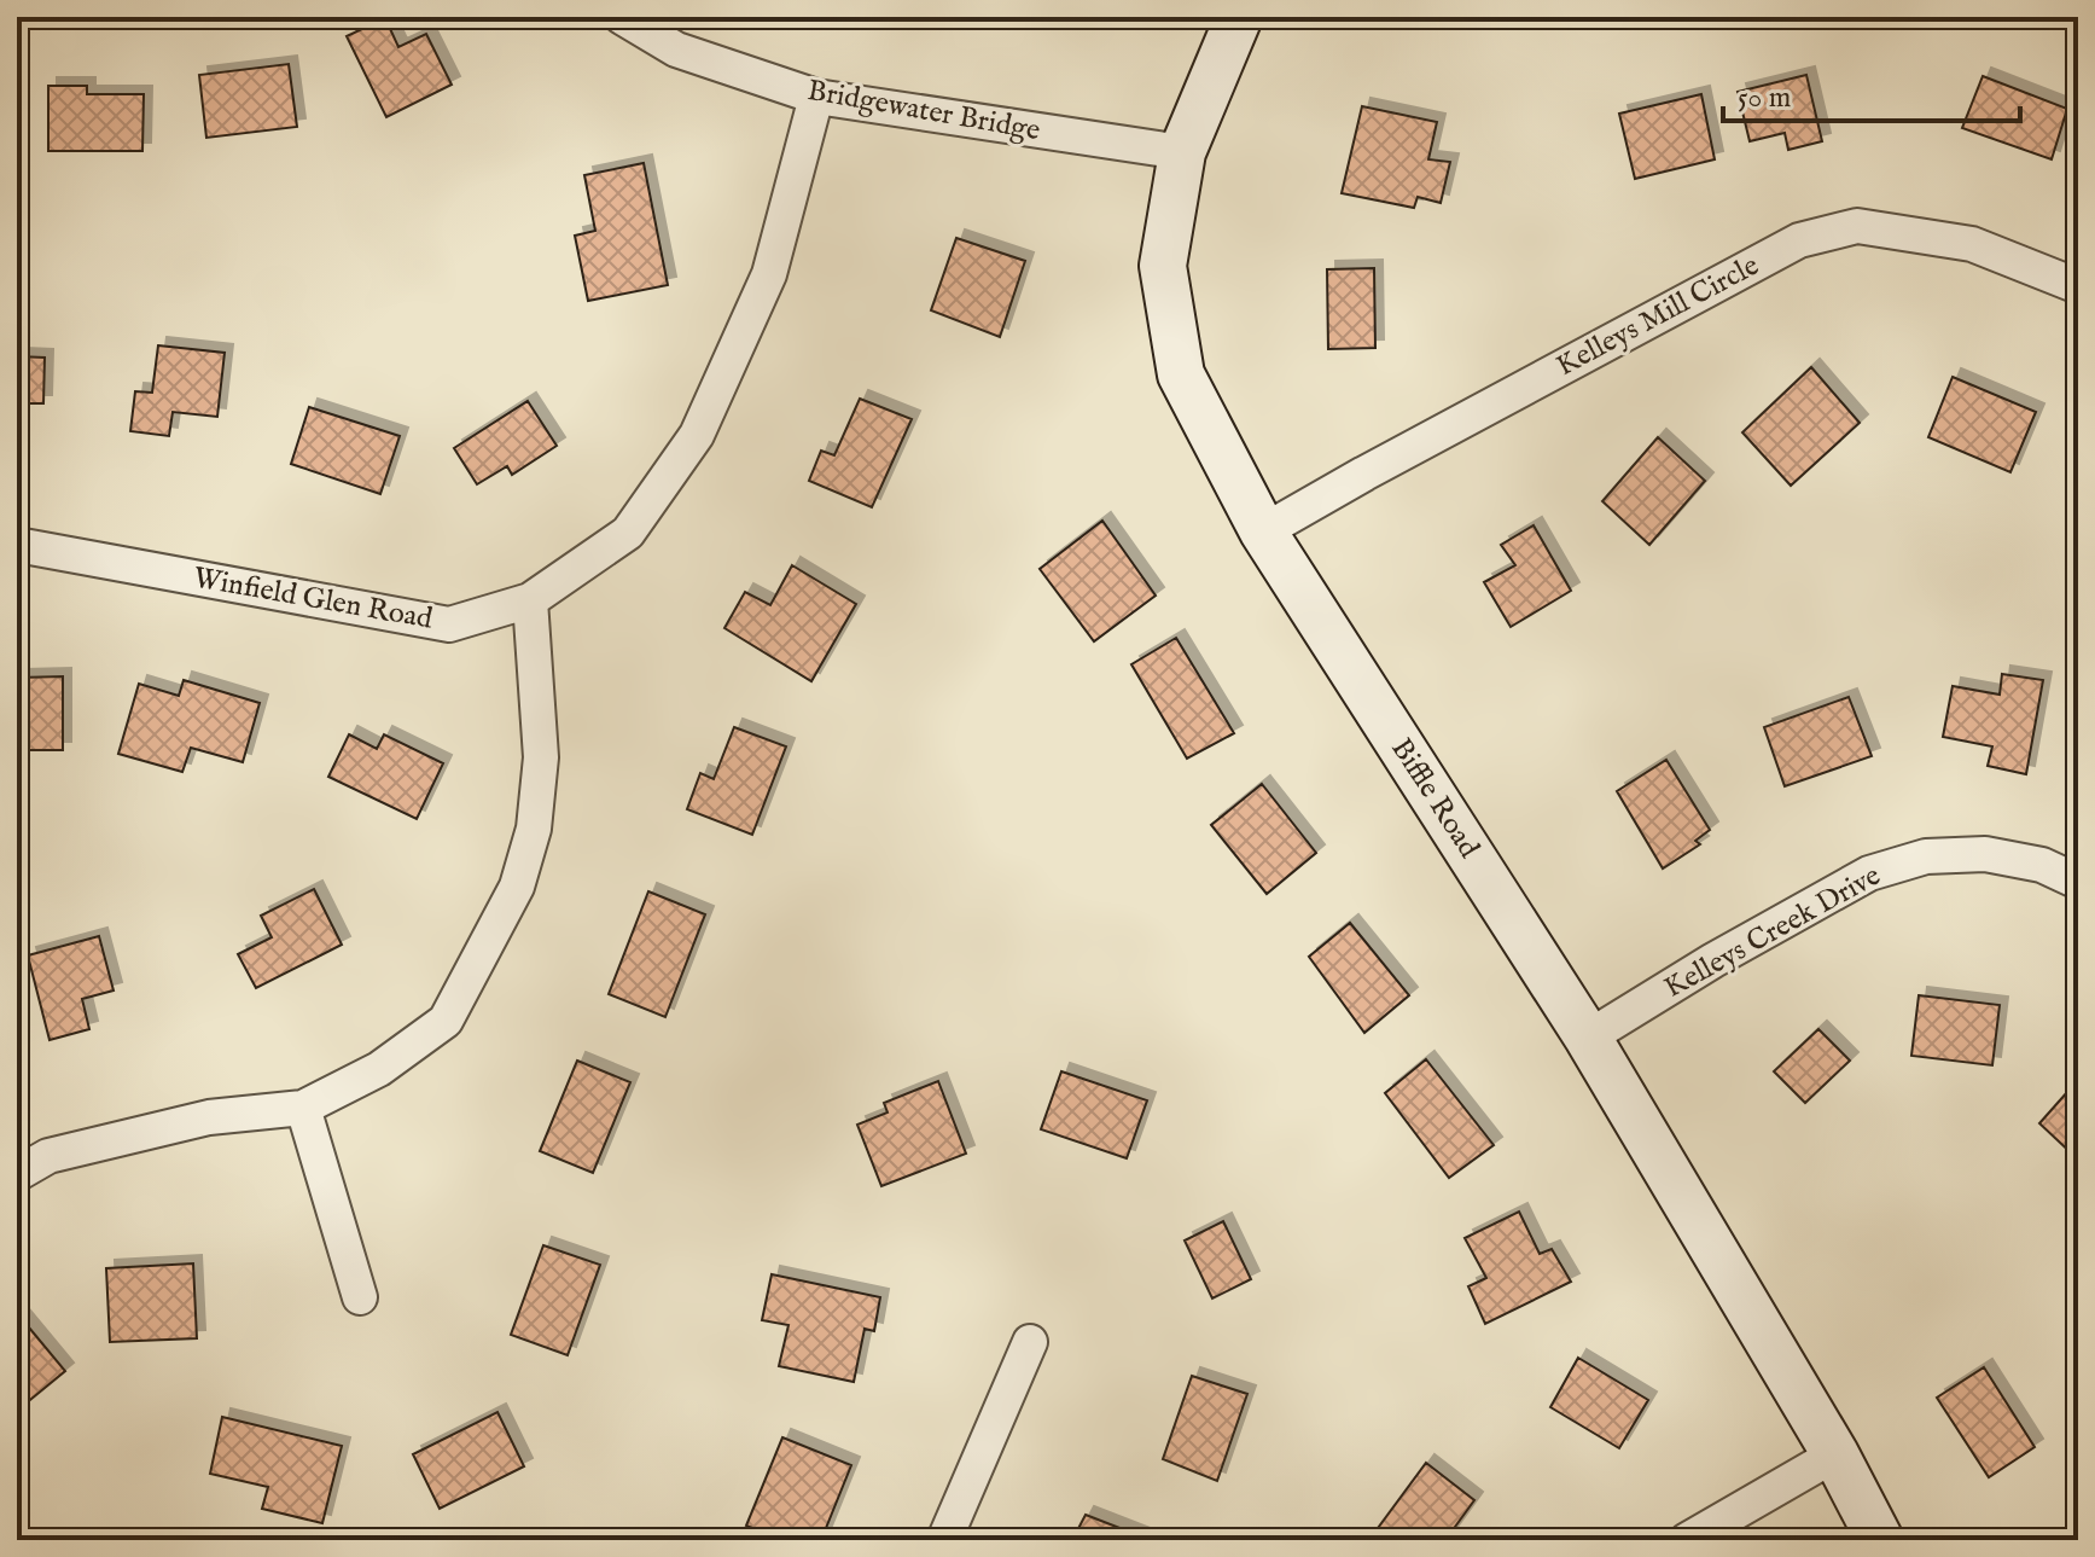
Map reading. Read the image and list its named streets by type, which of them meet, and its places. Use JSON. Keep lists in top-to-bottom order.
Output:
{
  "streets": {
    "street": [
      "Bridgewater Bridge",
      "Kelleys Mill Circle",
      "Winfield Glen Road",
      "Biffle Road",
      "Kelleys Creek Drive"
    ]
  },
  "crossings": [
    ["Bridgewater Bridge", "Winfield Glen Road"],
    ["Bridgewater Bridge", "Biffle Road"],
    ["Kelleys Mill Circle", "Biffle Road"],
    ["Biffle Road", "Kelleys Creek Drive"]
  ],
  "scale_bar": "50 m"
}
